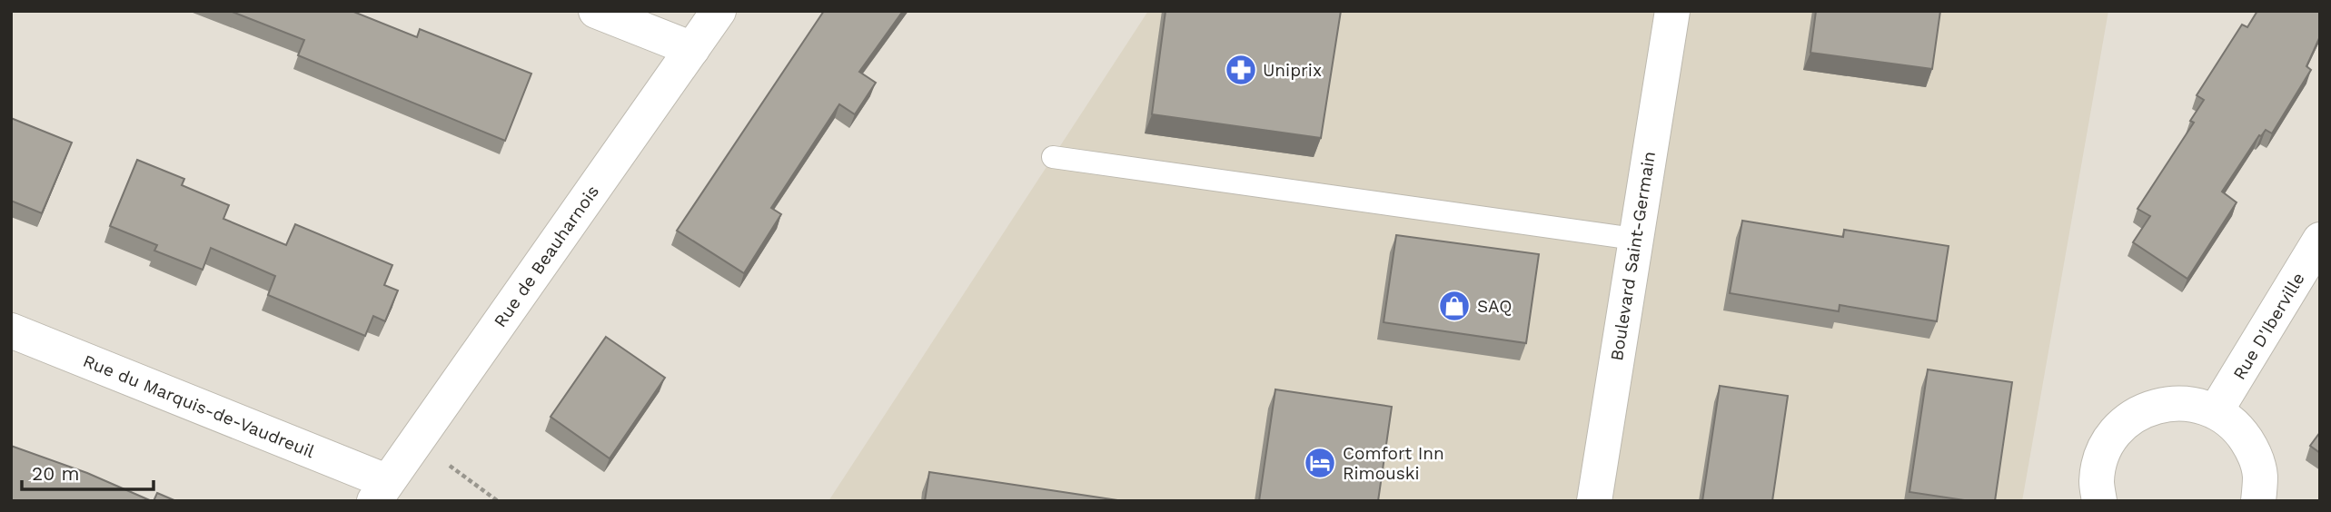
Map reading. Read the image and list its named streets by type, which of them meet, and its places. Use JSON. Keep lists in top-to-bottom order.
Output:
{
  "streets": {
    "street": [
      "Rue de Beauharnois",
      "Boulevard Saint-Germain",
      "Rue D'Iberville",
      "Rue du Marquis-de-Vaudreuil"
    ]
  },
  "crossings": [
    ["Rue de Beauharnois", "Rue du Marquis-de-Vaudreuil"]
  ],
  "places": {
    "pharmacy": ["Uniprix"],
    "shop": ["SAQ"],
    "hotel": ["Comfort Inn Rimouski"]
  },
  "scale_bar": "20 m"
}
